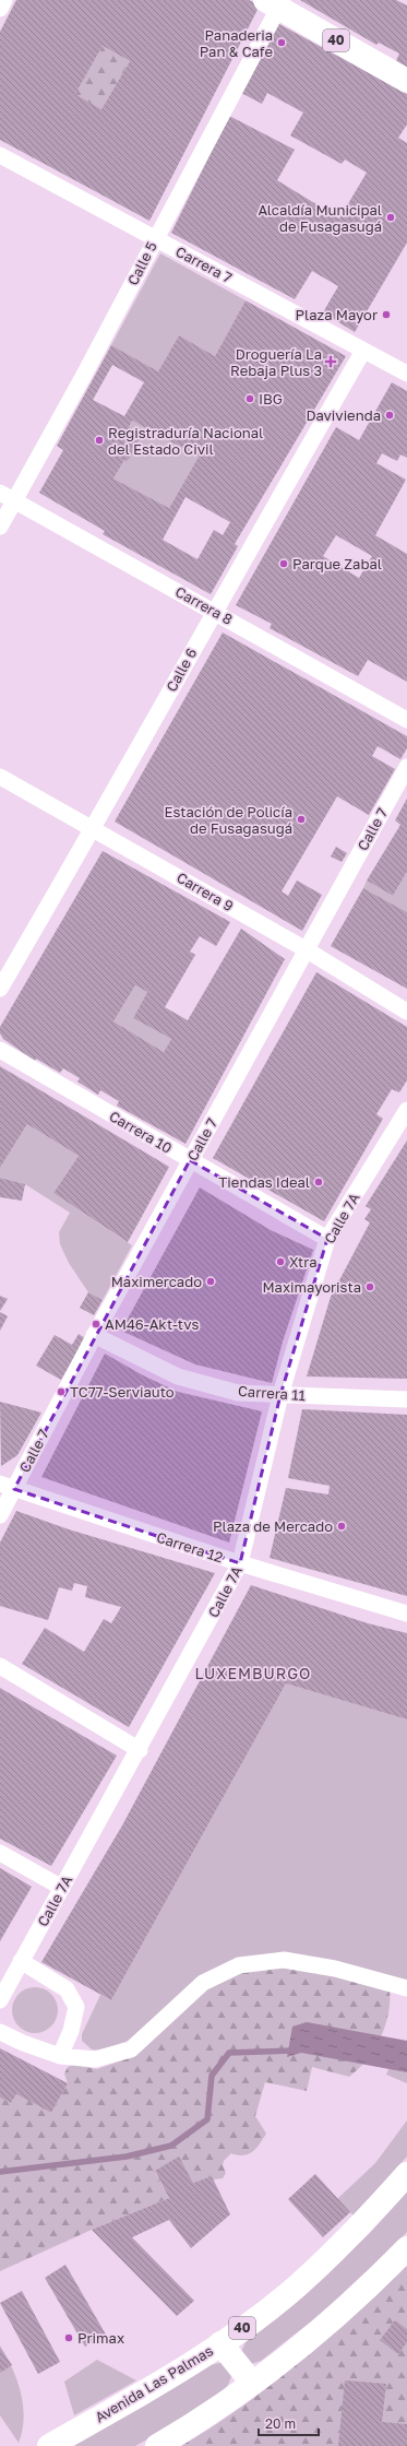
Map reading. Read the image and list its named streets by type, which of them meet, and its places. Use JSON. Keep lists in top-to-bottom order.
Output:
{
  "streets": {
    "main road": ["40", "Avenida Las Palmas"],
    "street": [
      "Calle 5",
      "Carrera 7",
      "Carrera 8",
      "Calle 6",
      "Calle 7",
      "Carrera 9",
      "Carrera 10",
      "Calle 7A",
      "Carrera 11",
      "Carrera 12"
    ]
  },
  "crossings": [
    ["40", "Calle 5"],
    ["40", "Avenida Las Palmas"],
    ["Calle 5", "Carrera 7"],
    ["Calle 5", "Carrera 8"],
    ["Carrera 7", "Calle 6"],
    ["Carrera 8", "Calle 6"],
    ["Calle 6", "Carrera 9"],
    ["Calle 7", "Carrera 9"],
    ["Calle 7", "Carrera 10"],
    ["Calle 7", "Carrera 11"],
    ["Calle 7", "Carrera 12"],
    ["Carrera 10", "Calle 7A"],
    ["Calle 7A", "Carrera 11"],
    ["Calle 7A", "Carrera 12"]
  ],
  "districts": ["LUXEMBURGO"],
  "places": {
    "other": [
      "Panaderia Pan & Cafe",
      "Alcaldía Municipal de Fusagasugá",
      "Plaza Mayor",
      "IBG",
      "Davivienda",
      "Registraduría Nacional del Estado Civil",
      "Parque Zabal",
      "Estación de Policía de Fusagasugá",
      "Tiendas Ideal",
      "Xtra",
      "Maximercado",
      "Maximayorista",
      "AM46-Akt-tvs",
      "TC77-Serviauto",
      "Plaza de Mercado",
      "Primax"
    ],
    "health": ["Droguería La Rebaja Plus 3"]
  },
  "scale_bar": "20 m"
}
